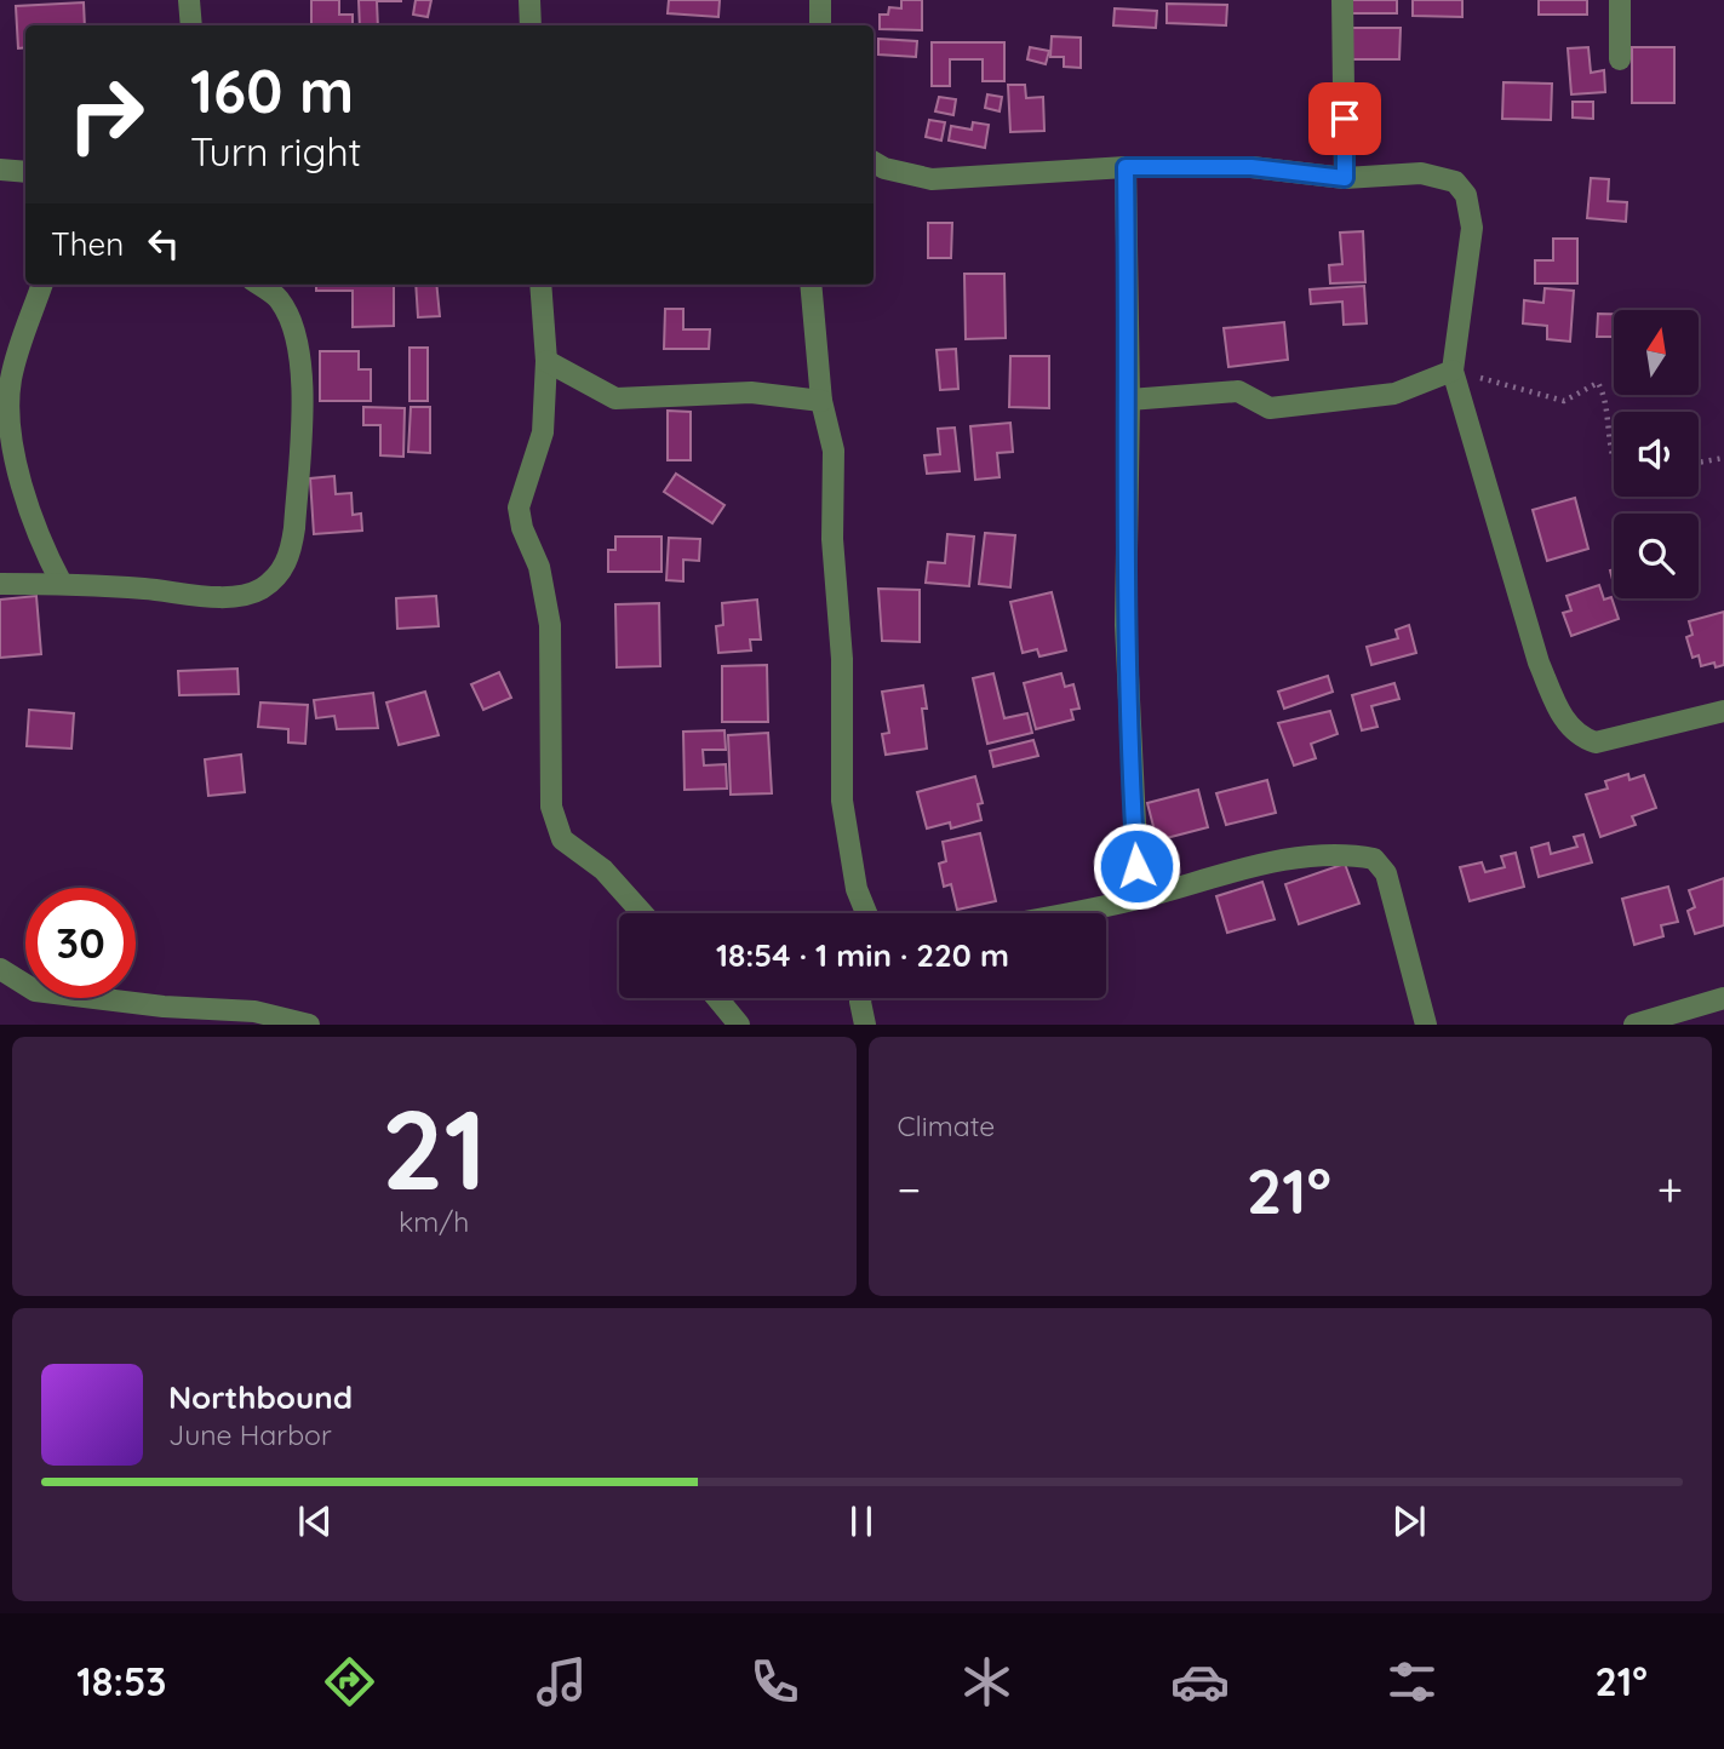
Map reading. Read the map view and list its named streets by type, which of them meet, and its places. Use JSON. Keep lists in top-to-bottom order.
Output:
{
  "north": "top",
  "page": {
    "turn": ["160 m", "Turn right"],
    "then": "Then",
    "limit": "30",
    "trip": "18:54 · 1 min · 220 m",
    "tile": [
      ["21", "km/h"],
      "Climate"
    ],
    "heat": ["−", "21°", "+"],
    "song": ["Northbound", "June Harbor"],
    "tabs": ["18:53", "21°"]
  }
}
